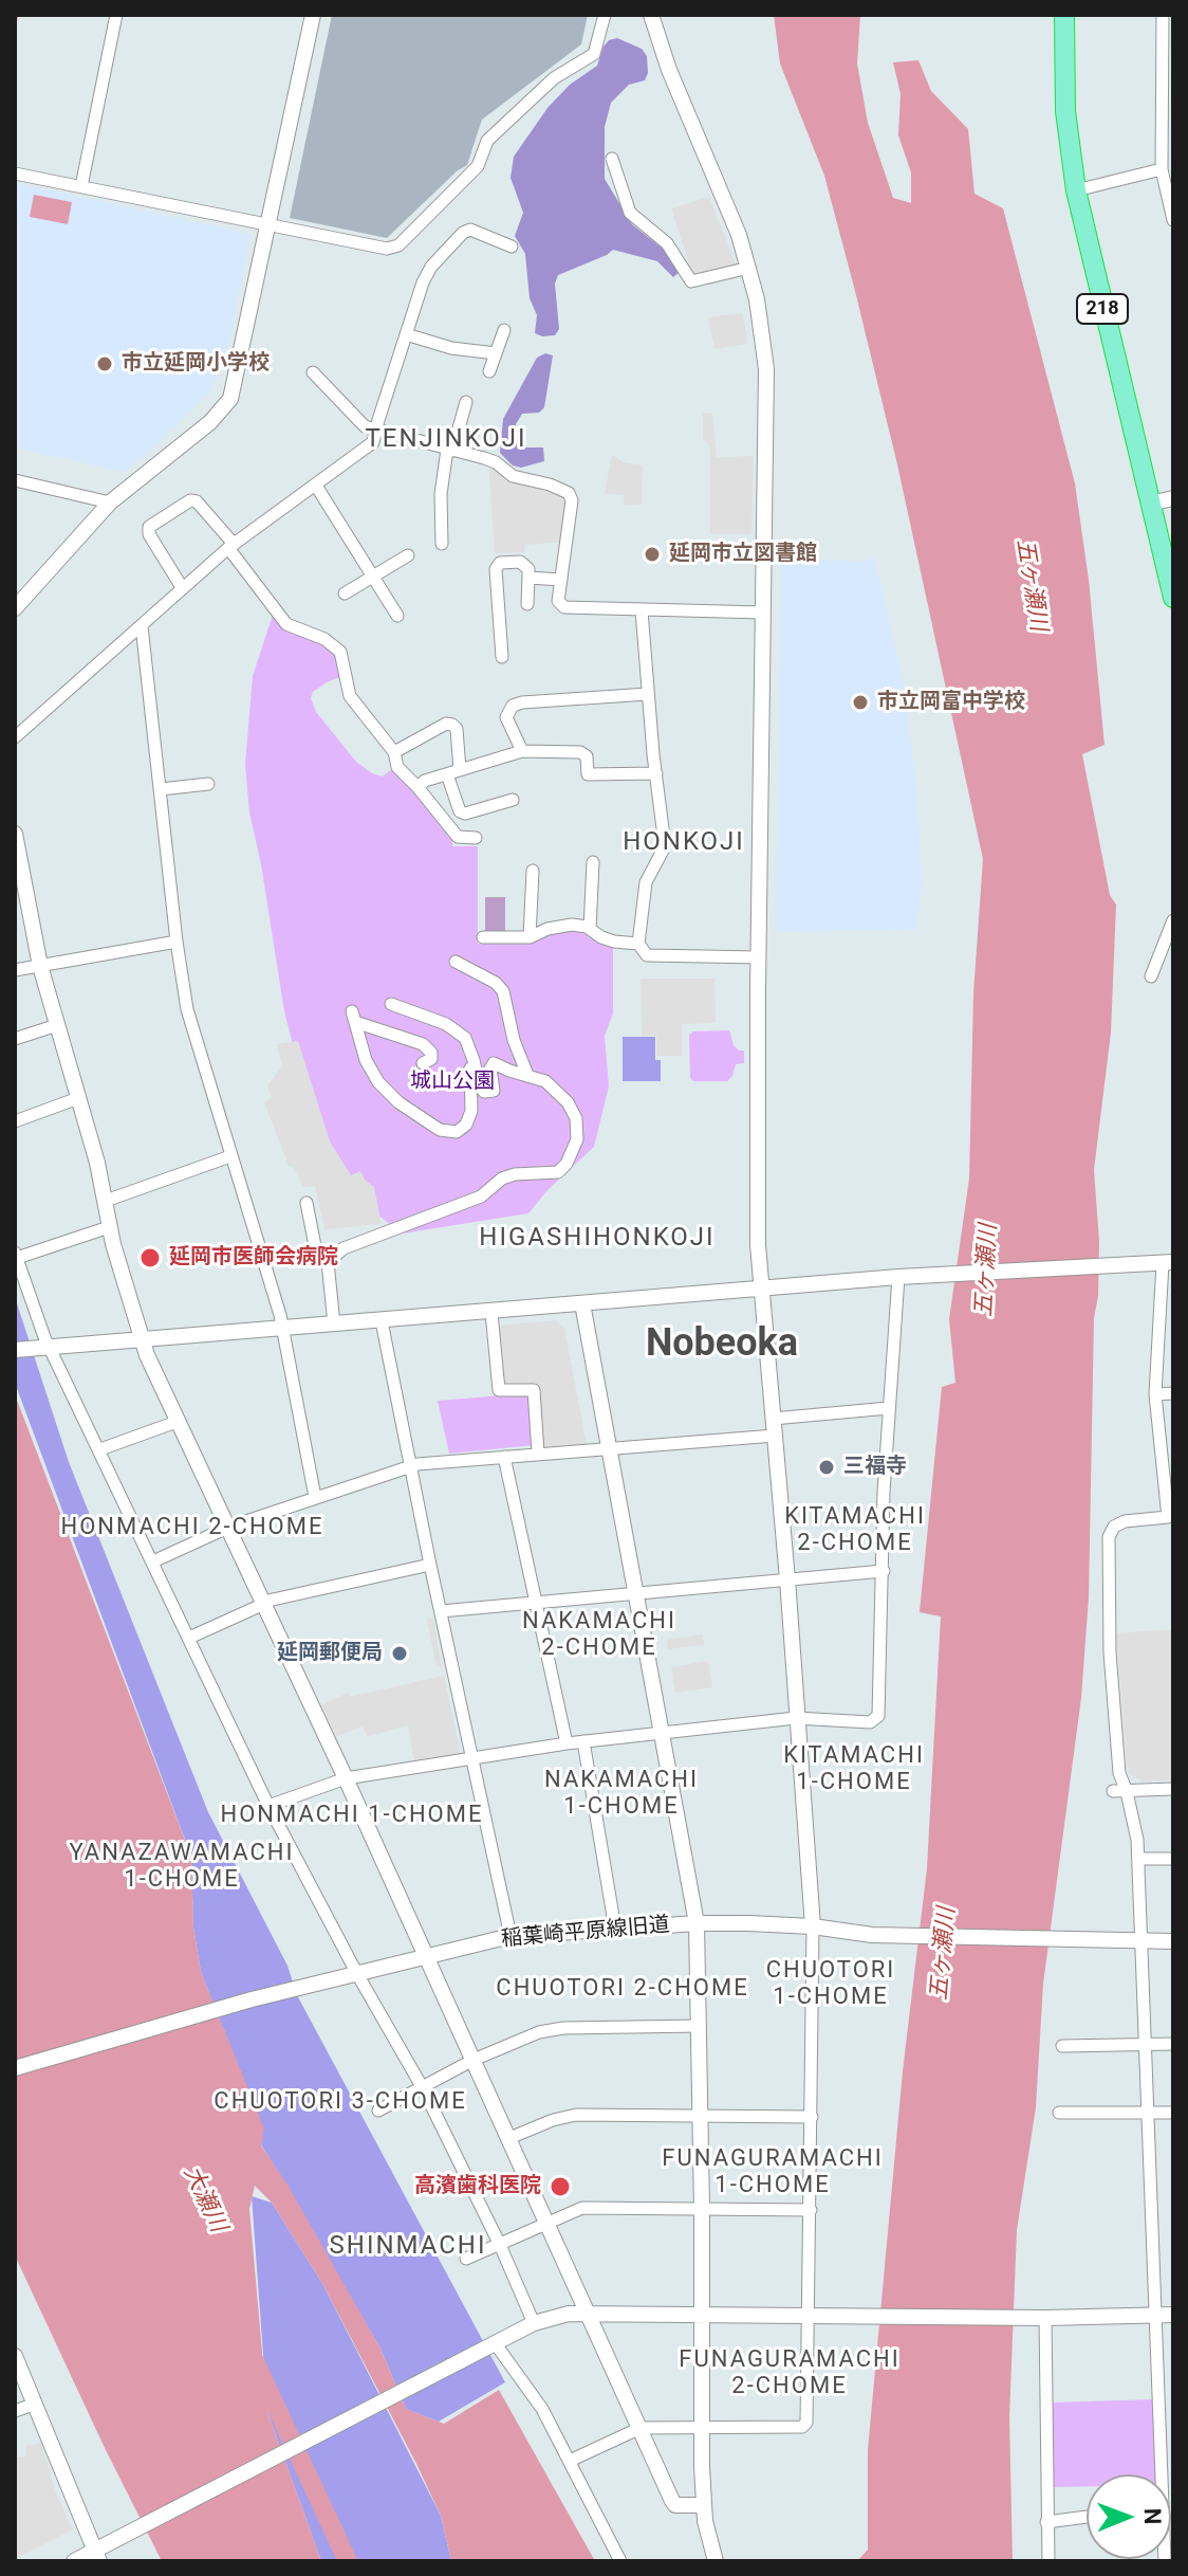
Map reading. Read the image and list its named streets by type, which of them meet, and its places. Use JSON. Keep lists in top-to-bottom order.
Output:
{
  "streets": {
    "highway": ["218"],
    "street": ["稲葉崎平原線旧道"]
  },
  "districts": [
    "TENJINKOJI",
    "HONKOJI",
    "HIGASHIHONKOJI",
    "Nobeoka",
    "KITAMACHI 2-CHOME",
    "HONMACHI 2-CHOME",
    "NAKAMACHI 2-CHOME",
    "KITAMACHI 1-CHOME",
    "NAKAMACHI 1-CHOME",
    "HONMACHI 1-CHOME",
    "YANAZAWAMACHI 1-CHOME",
    "CHUOTORI 1-CHOME",
    "CHUOTORI 2-CHOME",
    "CHUOTORI 3-CHOME",
    "FUNAGURAMACHI 1-CHOME",
    "SHINMACHI",
    "FUNAGURAMACHI 2-CHOME"
  ],
  "water": ["五ヶ瀬川", "大瀬川"],
  "parks": ["城山公園"],
  "places": [
    "市立延岡小学校",
    "延岡市立図書館",
    "市立岡富中学校",
    "延岡市医師会病院",
    "三福寺",
    "延岡郵便局",
    "高濱歯科医院"
  ],
  "north": "right"
}
